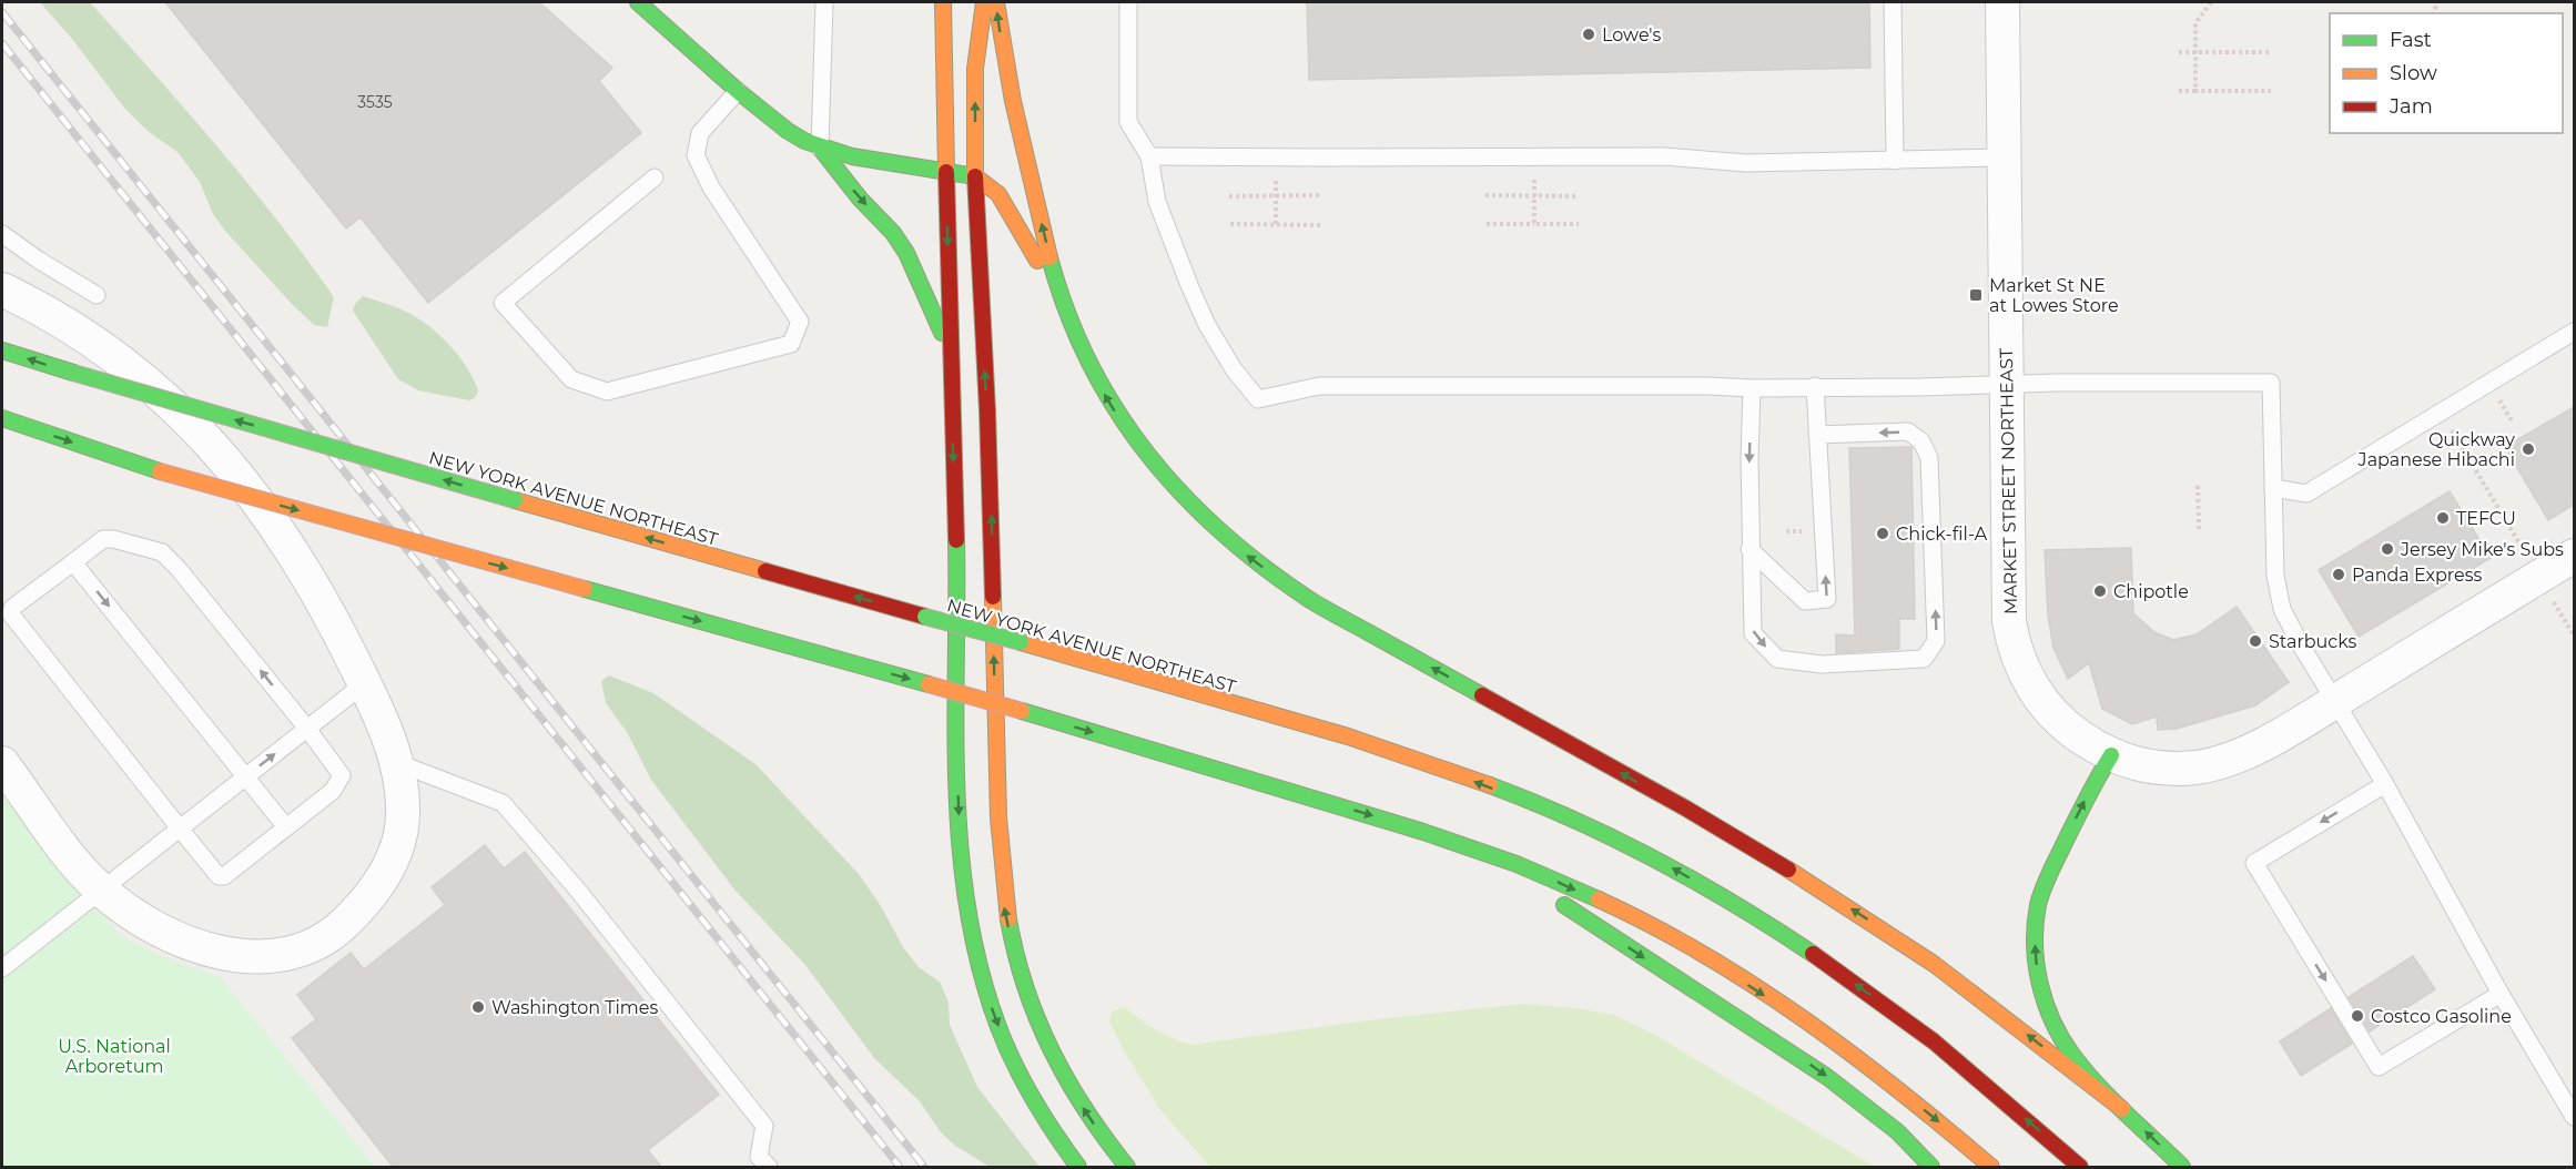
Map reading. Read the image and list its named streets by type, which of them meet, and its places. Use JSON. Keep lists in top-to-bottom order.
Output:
{
  "streets": {
    "main road": ["NEW YORK AVENUE NORTHEAST"],
    "street": ["MARKET STREET NORTHEAST"]
  },
  "parks": ["U.S. National Arboretum"],
  "places": {
    "other": [
      "Lowe's",
      "Quickway Japanese Hibachi",
      "TEFCU",
      "Chick-fil-A",
      "Jersey Mike's Subs",
      "Panda Express",
      "Chipotle",
      "Starbucks",
      "Washington Times",
      "Costco Gasoline"
    ],
    "transit": ["Market St NE at Lowes Store"]
  },
  "house_numbers": ["3535"],
  "legend": ["Fast", "Slow", "Jam"]
}
